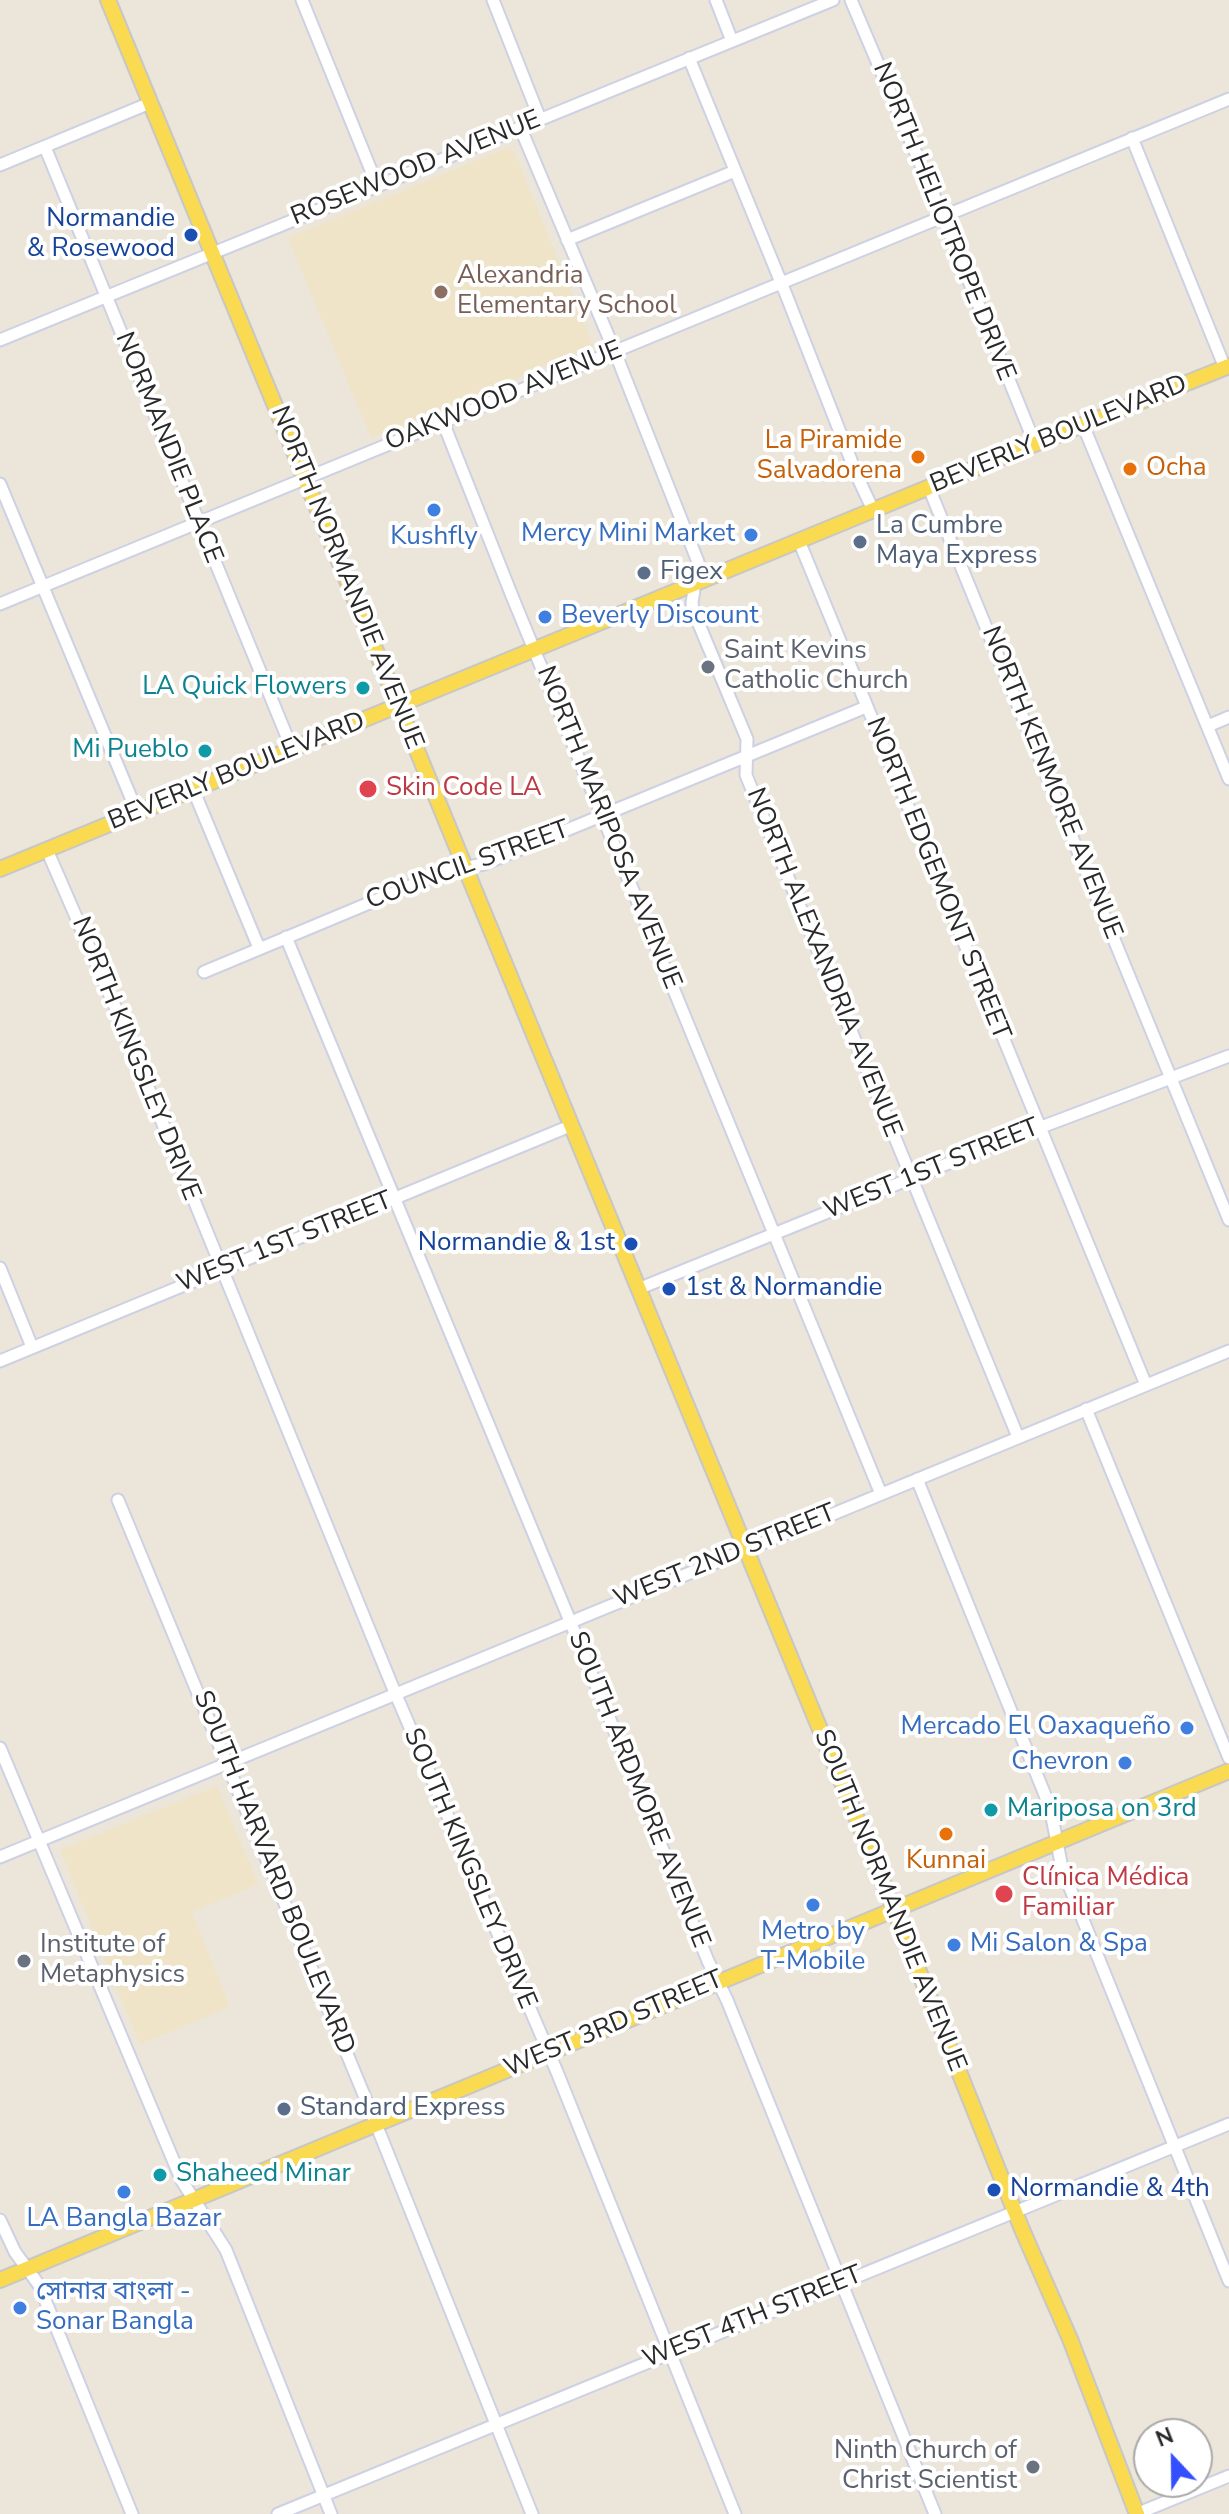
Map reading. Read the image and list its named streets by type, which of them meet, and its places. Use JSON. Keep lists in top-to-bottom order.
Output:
{
  "streets": {
    "main road": [
      "BEVERLY BOULEVARD",
      "NORTH NORMANDIE AVENUE",
      "SOUTH NORMANDIE AVENUE",
      "WEST 3RD STREET"
    ],
    "street": [
      "ROSEWOOD AVENUE",
      "NORTH HELIOTROPE DRIVE",
      "OAKWOOD AVENUE",
      "NORMANDIE PLACE",
      "NORTH KENMORE AVENUE",
      "NORTH MARIPOSA AVENUE",
      "COUNCIL STREET",
      "NORTH EDGEMONT STREET",
      "NORTH ALEXANDRIA AVENUE",
      "NORTH KINGSLEY DRIVE",
      "WEST 1ST STREET",
      "WEST 2ND STREET",
      "SOUTH ARDMORE AVENUE",
      "SOUTH KINGSLEY DRIVE",
      "SOUTH HARVARD BOULEVARD",
      "WEST 4TH STREET"
    ]
  },
  "crossings": [
    ["ROSEWOOD AVENUE", "NORMANDIE PLACE"],
    ["ROSEWOOD AVENUE", "NORTH NORMANDIE AVENUE"],
    ["ROSEWOOD AVENUE", "NORTH ALEXANDRIA AVENUE"],
    ["NORTH HELIOTROPE DRIVE", "OAKWOOD AVENUE"],
    ["NORTH HELIOTROPE DRIVE", "BEVERLY BOULEVARD"],
    ["OAKWOOD AVENUE", "NORMANDIE PLACE"],
    ["OAKWOOD AVENUE", "NORTH NORMANDIE AVENUE"],
    ["OAKWOOD AVENUE", "NORTH MARIPOSA AVENUE"],
    ["OAKWOOD AVENUE", "NORTH ALEXANDRIA AVENUE"],
    ["BEVERLY BOULEVARD", "NORMANDIE PLACE"],
    ["BEVERLY BOULEVARD", "NORTH NORMANDIE AVENUE"],
    ["BEVERLY BOULEVARD", "NORTH KENMORE AVENUE"],
    ["BEVERLY BOULEVARD", "NORTH MARIPOSA AVENUE"],
    ["BEVERLY BOULEVARD", "NORTH EDGEMONT STREET"],
    ["BEVERLY BOULEVARD", "NORTH ALEXANDRIA AVENUE"],
    ["BEVERLY BOULEVARD", "NORTH KINGSLEY DRIVE"],
    ["NORTH NORMANDIE AVENUE", "COUNCIL STREET"],
    ["NORTH NORMANDIE AVENUE", "WEST 1ST STREET"],
    ["NORTH NORMANDIE AVENUE", "SOUTH NORMANDIE AVENUE"],
    ["NORTH KENMORE AVENUE", "WEST 1ST STREET"],
    ["NORTH MARIPOSA AVENUE", "COUNCIL STREET"],
    ["NORTH MARIPOSA AVENUE", "WEST 1ST STREET"],
    ["NORTH MARIPOSA AVENUE", "WEST 2ND STREET"],
    ["COUNCIL STREET", "NORTH EDGEMONT STREET"],
    ["COUNCIL STREET", "NORTH ALEXANDRIA AVENUE"],
    ["COUNCIL STREET", "SOUTH ARDMORE AVENUE"],
    ["NORTH EDGEMONT STREET", "WEST 1ST STREET"],
    ["NORTH EDGEMONT STREET", "WEST 2ND STREET"],
    ["NORTH ALEXANDRIA AVENUE", "WEST 1ST STREET"],
    ["NORTH ALEXANDRIA AVENUE", "WEST 2ND STREET"],
    ["NORTH KINGSLEY DRIVE", "WEST 1ST STREET"],
    ["NORTH KINGSLEY DRIVE", "SOUTH KINGSLEY DRIVE"],
    ["WEST 1ST STREET", "SOUTH ARDMORE AVENUE"],
    ["WEST 1ST STREET", "SOUTH KINGSLEY DRIVE"],
    ["WEST 1ST STREET", "SOUTH NORMANDIE AVENUE"],
    ["WEST 2ND STREET", "SOUTH ARDMORE AVENUE"],
    ["WEST 2ND STREET", "SOUTH KINGSLEY DRIVE"],
    ["WEST 2ND STREET", "SOUTH HARVARD BOULEVARD"],
    ["WEST 2ND STREET", "SOUTH NORMANDIE AVENUE"],
    ["SOUTH ARDMORE AVENUE", "WEST 3RD STREET"],
    ["SOUTH ARDMORE AVENUE", "WEST 4TH STREET"],
    ["SOUTH KINGSLEY DRIVE", "WEST 3RD STREET"],
    ["SOUTH KINGSLEY DRIVE", "WEST 4TH STREET"],
    ["SOUTH HARVARD BOULEVARD", "WEST 3RD STREET"],
    ["SOUTH HARVARD BOULEVARD", "WEST 4TH STREET"],
    ["SOUTH NORMANDIE AVENUE", "WEST 3RD STREET"],
    ["SOUTH NORMANDIE AVENUE", "WEST 4TH STREET"]
  ],
  "places": [
    "Normandie & Rosewood",
    "Alexandria Elementary School",
    "La Piramide Salvadorena",
    "Ocha",
    "Kushfly",
    "Mercy Mini Market",
    "La Cumbre Maya Express",
    "Figex",
    "Beverly Discount",
    "Saint Kevins Catholic Church",
    "LA Quick Flowers",
    "Mi Pueblo",
    "Skin Code LA",
    "Normandie & 1st",
    "1st & Normandie",
    "Mercado El Oaxaqueño",
    "Chevron",
    "Mariposa on 3rd",
    "Kunnai",
    "Clínica Médica Familiar",
    "Metro by T-Mobile",
    "Mi Salon & Spa",
    "Institute of Metaphysics",
    "Standard Express",
    "Shaheed Minar",
    "Normandie & 4th",
    "LA Bangla Bazar",
    "সোনার বাংলা - Sonar Bangla",
    "Ninth Church of Christ Scientist"
  ],
  "north": "top"
}
